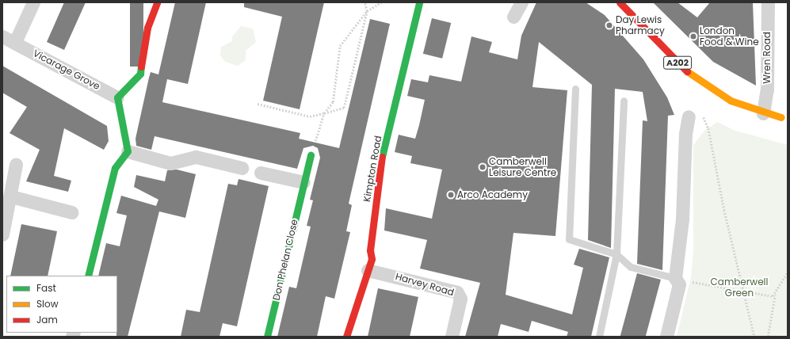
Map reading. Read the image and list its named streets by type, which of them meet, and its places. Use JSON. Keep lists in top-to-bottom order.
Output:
{
  "streets": {
    "main road": ["A202", "Kimpton Road", "Don Phelan Close"],
    "street": ["Wren Road", "Vicarage Grove", "Harvey Road"]
  },
  "crossings": [
    ["Wren Road", "A202"],
    ["Kimpton Road", "Harvey Road"]
  ],
  "parks": ["Camberwell Green"],
  "places": [
    "Day Lewis Pharmacy",
    "London Food & Wine",
    "Camberwell Leisure Centre",
    "Arco Academy"
  ],
  "legend": ["Fast", "Slow", "Jam"]
}
